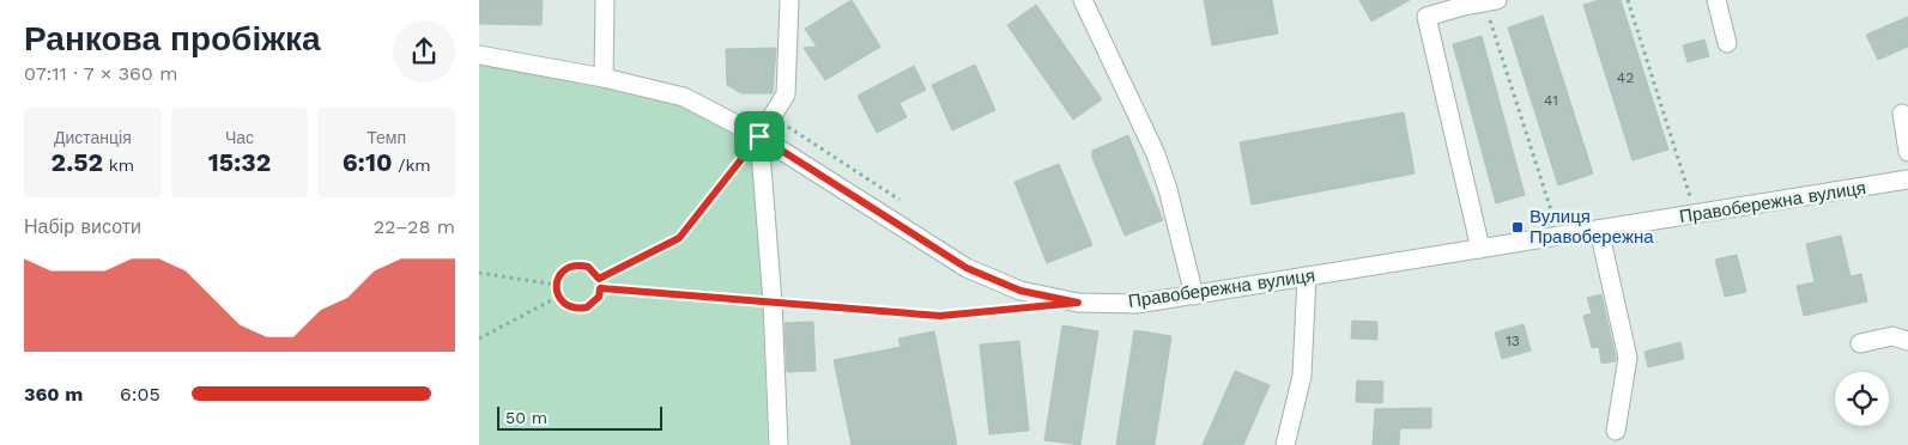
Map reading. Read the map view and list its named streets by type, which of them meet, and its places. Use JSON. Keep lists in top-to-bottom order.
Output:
{
  "streets": {
    "street": ["Правобережна вулиця"]
  },
  "places": {
    "transit": ["Вулиця Правобережна"]
  },
  "house_numbers": ["42", "41", "13"],
  "scale_bar": "50 m",
  "page": {
    "heading": ["Ранкова пробіжка", "07:11 · 7 × 360 m"],
    "stats": [
      ["Дистанція", "2.52 km"],
      ["Час", "15:32"],
      ["Темп", "6:10 /km"]
    ],
    "chart": ["Набір висоти", "22–28 m"],
    "list": [
      {
        "name": "360 m",
        "note": "6:05"
      }
    ],
    "scale": "50 m"
  }
}
